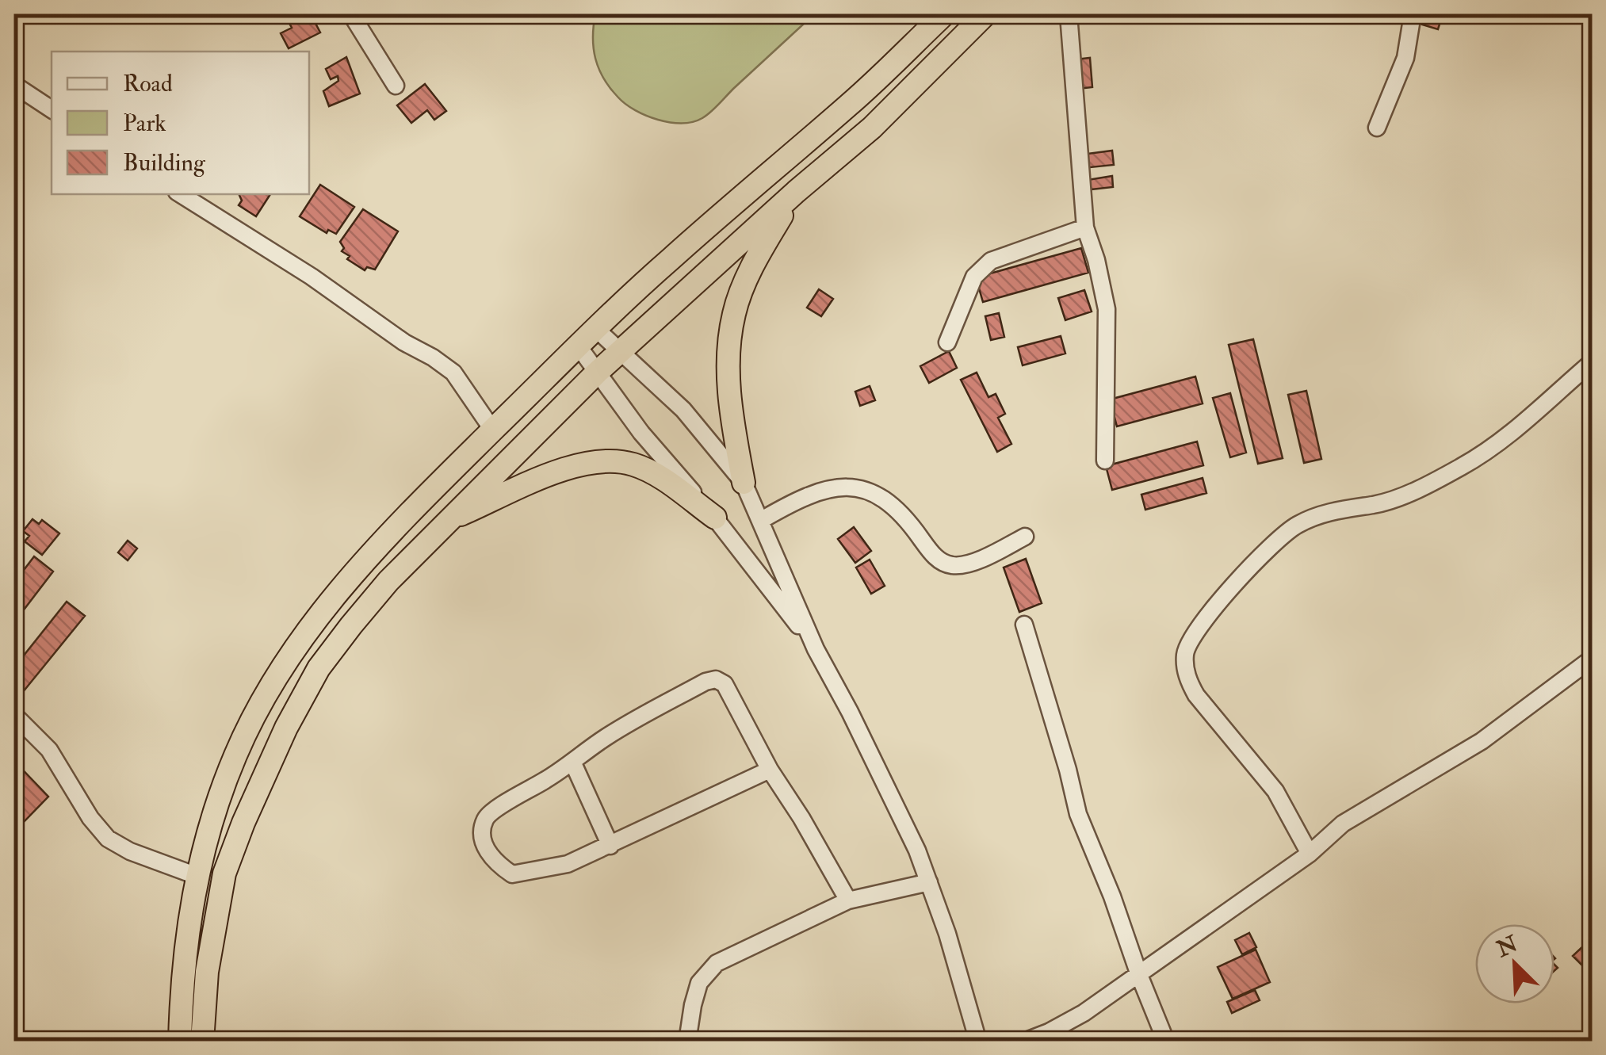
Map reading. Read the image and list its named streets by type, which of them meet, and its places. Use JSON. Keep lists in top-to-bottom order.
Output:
{
  "legend": ["Road", "Park", "Building"],
  "north": "top left"
}
